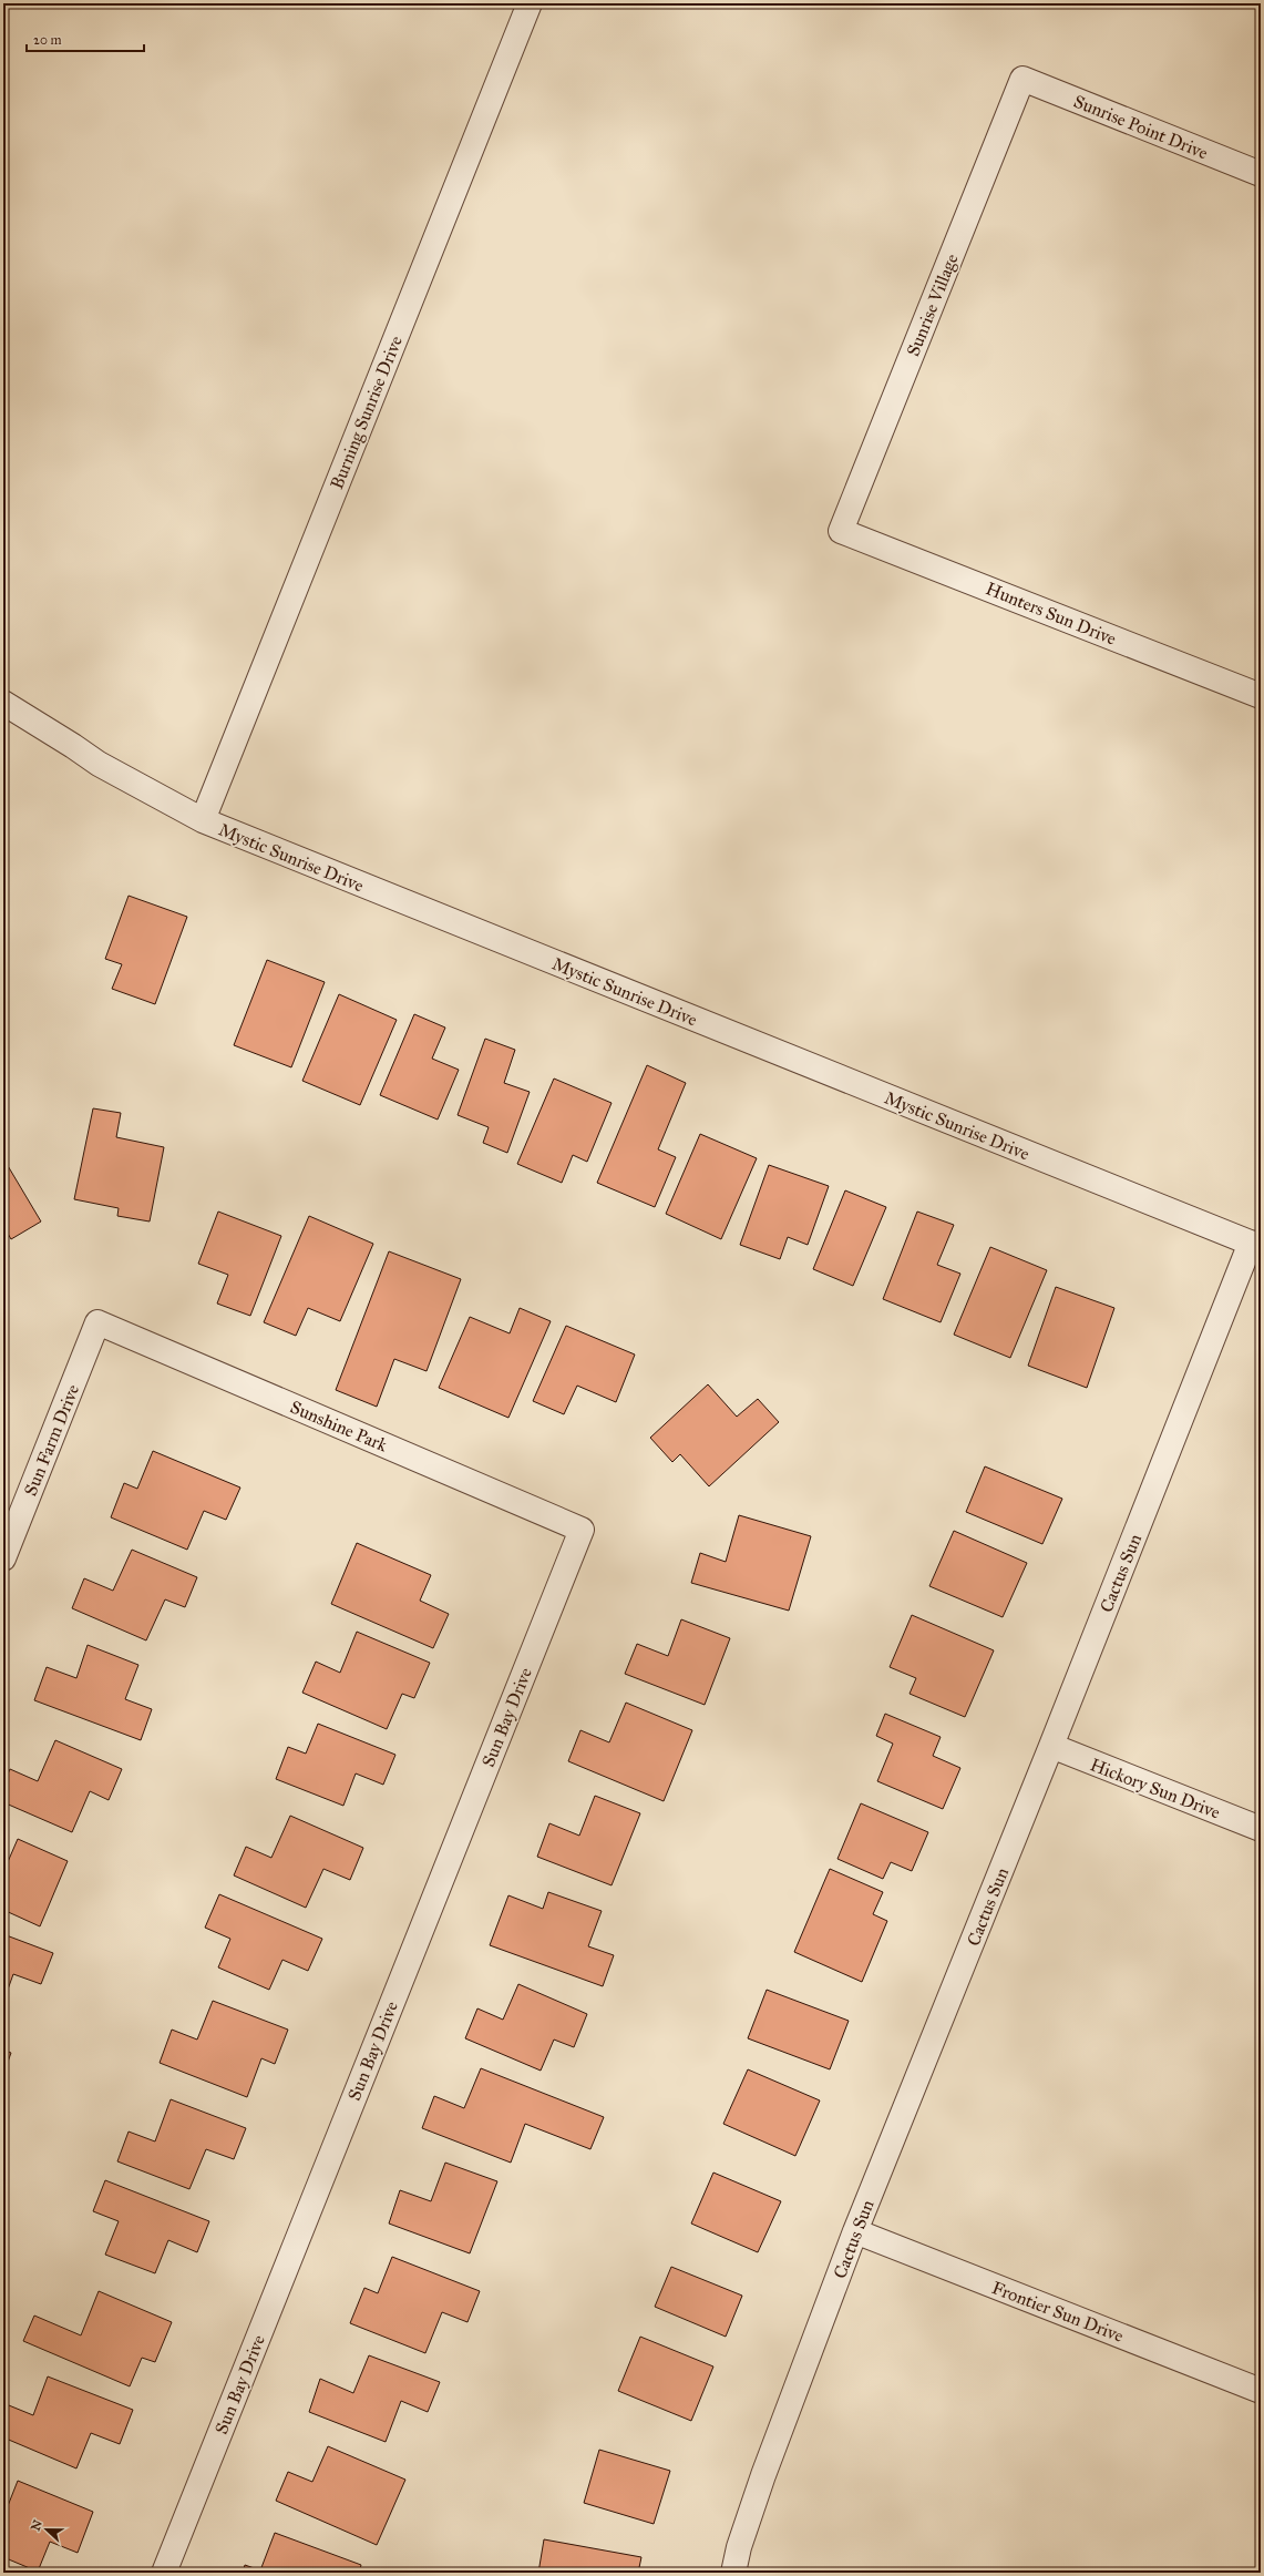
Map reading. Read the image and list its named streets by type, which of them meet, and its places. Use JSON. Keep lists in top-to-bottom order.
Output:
{
  "streets": {
    "street": [
      "Sunrise Point Drive",
      "Sunrise Village",
      "Burning Sunrise Drive",
      "Hunters Sun Drive",
      "Mystic Sunrise Drive",
      "Sunshine Park",
      "Sun Farm Drive",
      "Cactus Sun",
      "Sun Bay Drive",
      "Hickory Sun Drive",
      "Frontier Sun Drive"
    ]
  },
  "crossings": [
    ["Sunrise Point Drive", "Sunrise Village"],
    ["Sunrise Village", "Hunters Sun Drive"],
    ["Burning Sunrise Drive", "Mystic Sunrise Drive"],
    ["Mystic Sunrise Drive", "Cactus Sun"],
    ["Sunshine Park", "Sun Farm Drive"],
    ["Sunshine Park", "Sun Bay Drive"],
    ["Cactus Sun", "Hickory Sun Drive"],
    ["Cactus Sun", "Frontier Sun Drive"]
  ],
  "scale_bar": "20 m",
  "north": "left"
}
